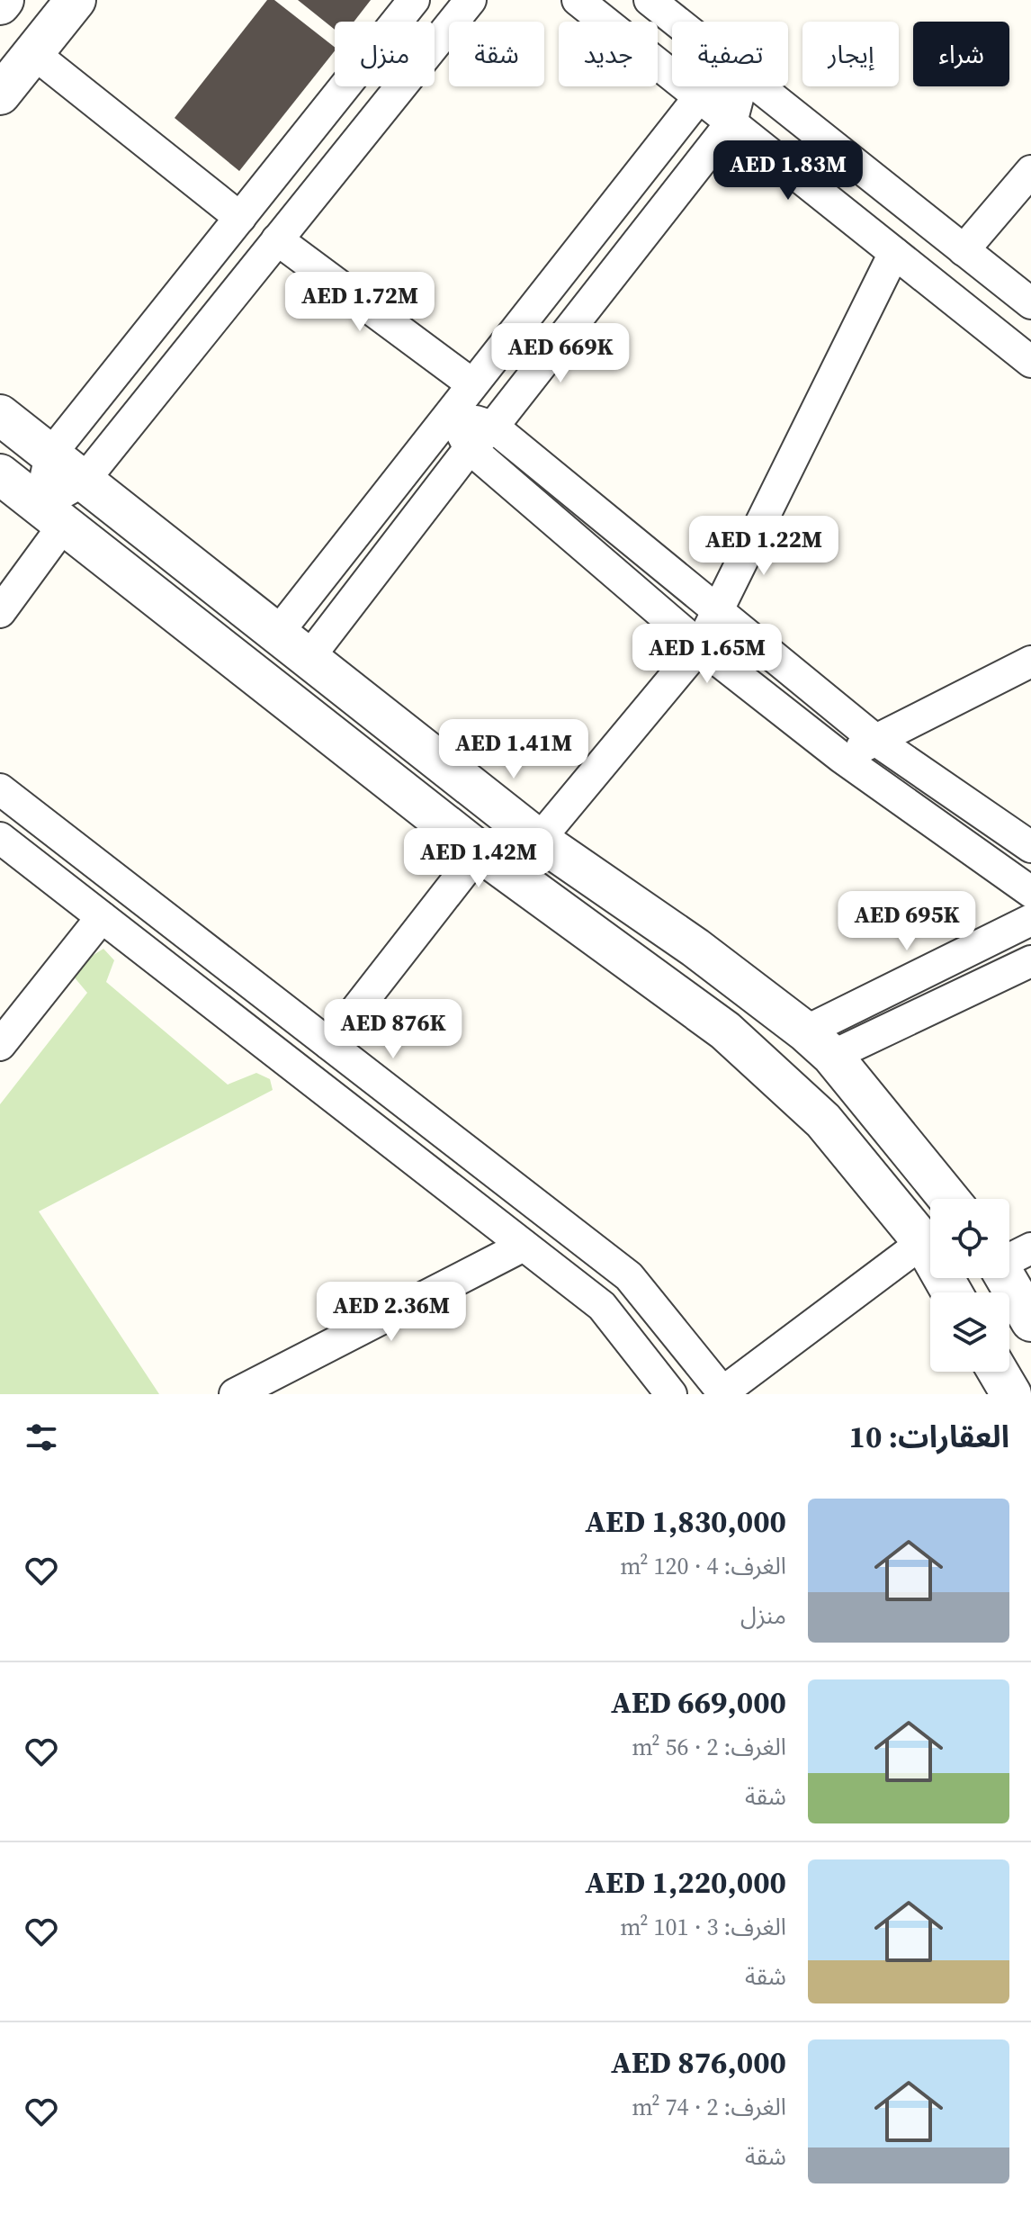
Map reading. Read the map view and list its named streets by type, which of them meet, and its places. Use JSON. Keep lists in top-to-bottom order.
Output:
{
  "page": {
    "chip": [
      "شراء",
      "إيجار",
      "تصفية",
      "جديد",
      "شقة",
      "منزل"
    ],
    "price": [
      "AED 1.83M",
      "AED 1.72M",
      "AED 669K",
      "AED 1.22M",
      "AED 1.65M",
      "AED 1.41M",
      "AED 1.42M",
      "AED 695K",
      "AED 876K",
      "AED 2.36M"
    ],
    "heading": "العقارات: 10",
    "list": [
      {
        "name": "AED 1,830,000",
        "note": "الغرف: 4 · 120 m² · منزل"
      },
      {
        "name": "AED 669,000",
        "note": "الغرف: 2 · 56 m² · شقة"
      },
      {
        "name": "AED 1,220,000",
        "note": "الغرف: 3 · 101 m² · شقة"
      },
      {
        "name": "AED 876,000",
        "note": "الغرف: 2 · 74 m² · شقة"
      }
    ]
  }
}
